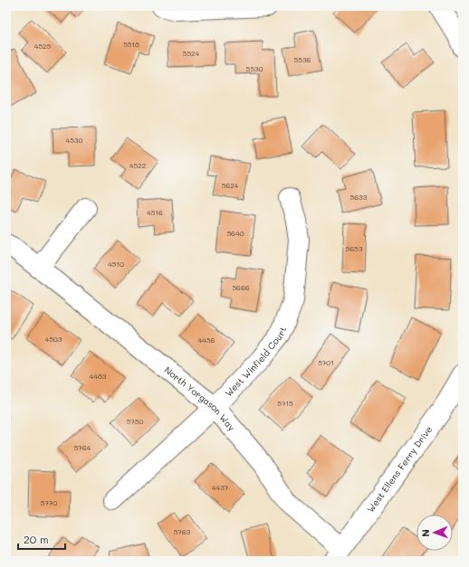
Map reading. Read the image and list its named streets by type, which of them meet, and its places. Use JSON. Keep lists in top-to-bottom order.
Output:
{
  "streets": {
    "street": ["West Winfield Court", "North Yorgason Way", "West Ellens Ferry Drive"]
  },
  "crossings": [
    ["West Winfield Court", "North Yorgason Way"],
    ["North Yorgason Way", "West Ellens Ferry Drive"]
  ],
  "house_numbers": [
    "5518",
    "4525",
    "5524",
    "5536",
    "5530",
    "4530",
    "4522",
    "5624",
    "5633",
    "4516",
    "5640",
    "5653",
    "4510",
    "5666",
    "4503",
    "4456",
    "5701",
    "4483",
    "5715",
    "5750",
    "5764",
    "4437",
    "5770",
    "5763"
  ],
  "scale_bar": "20 m",
  "north": "left"
}
